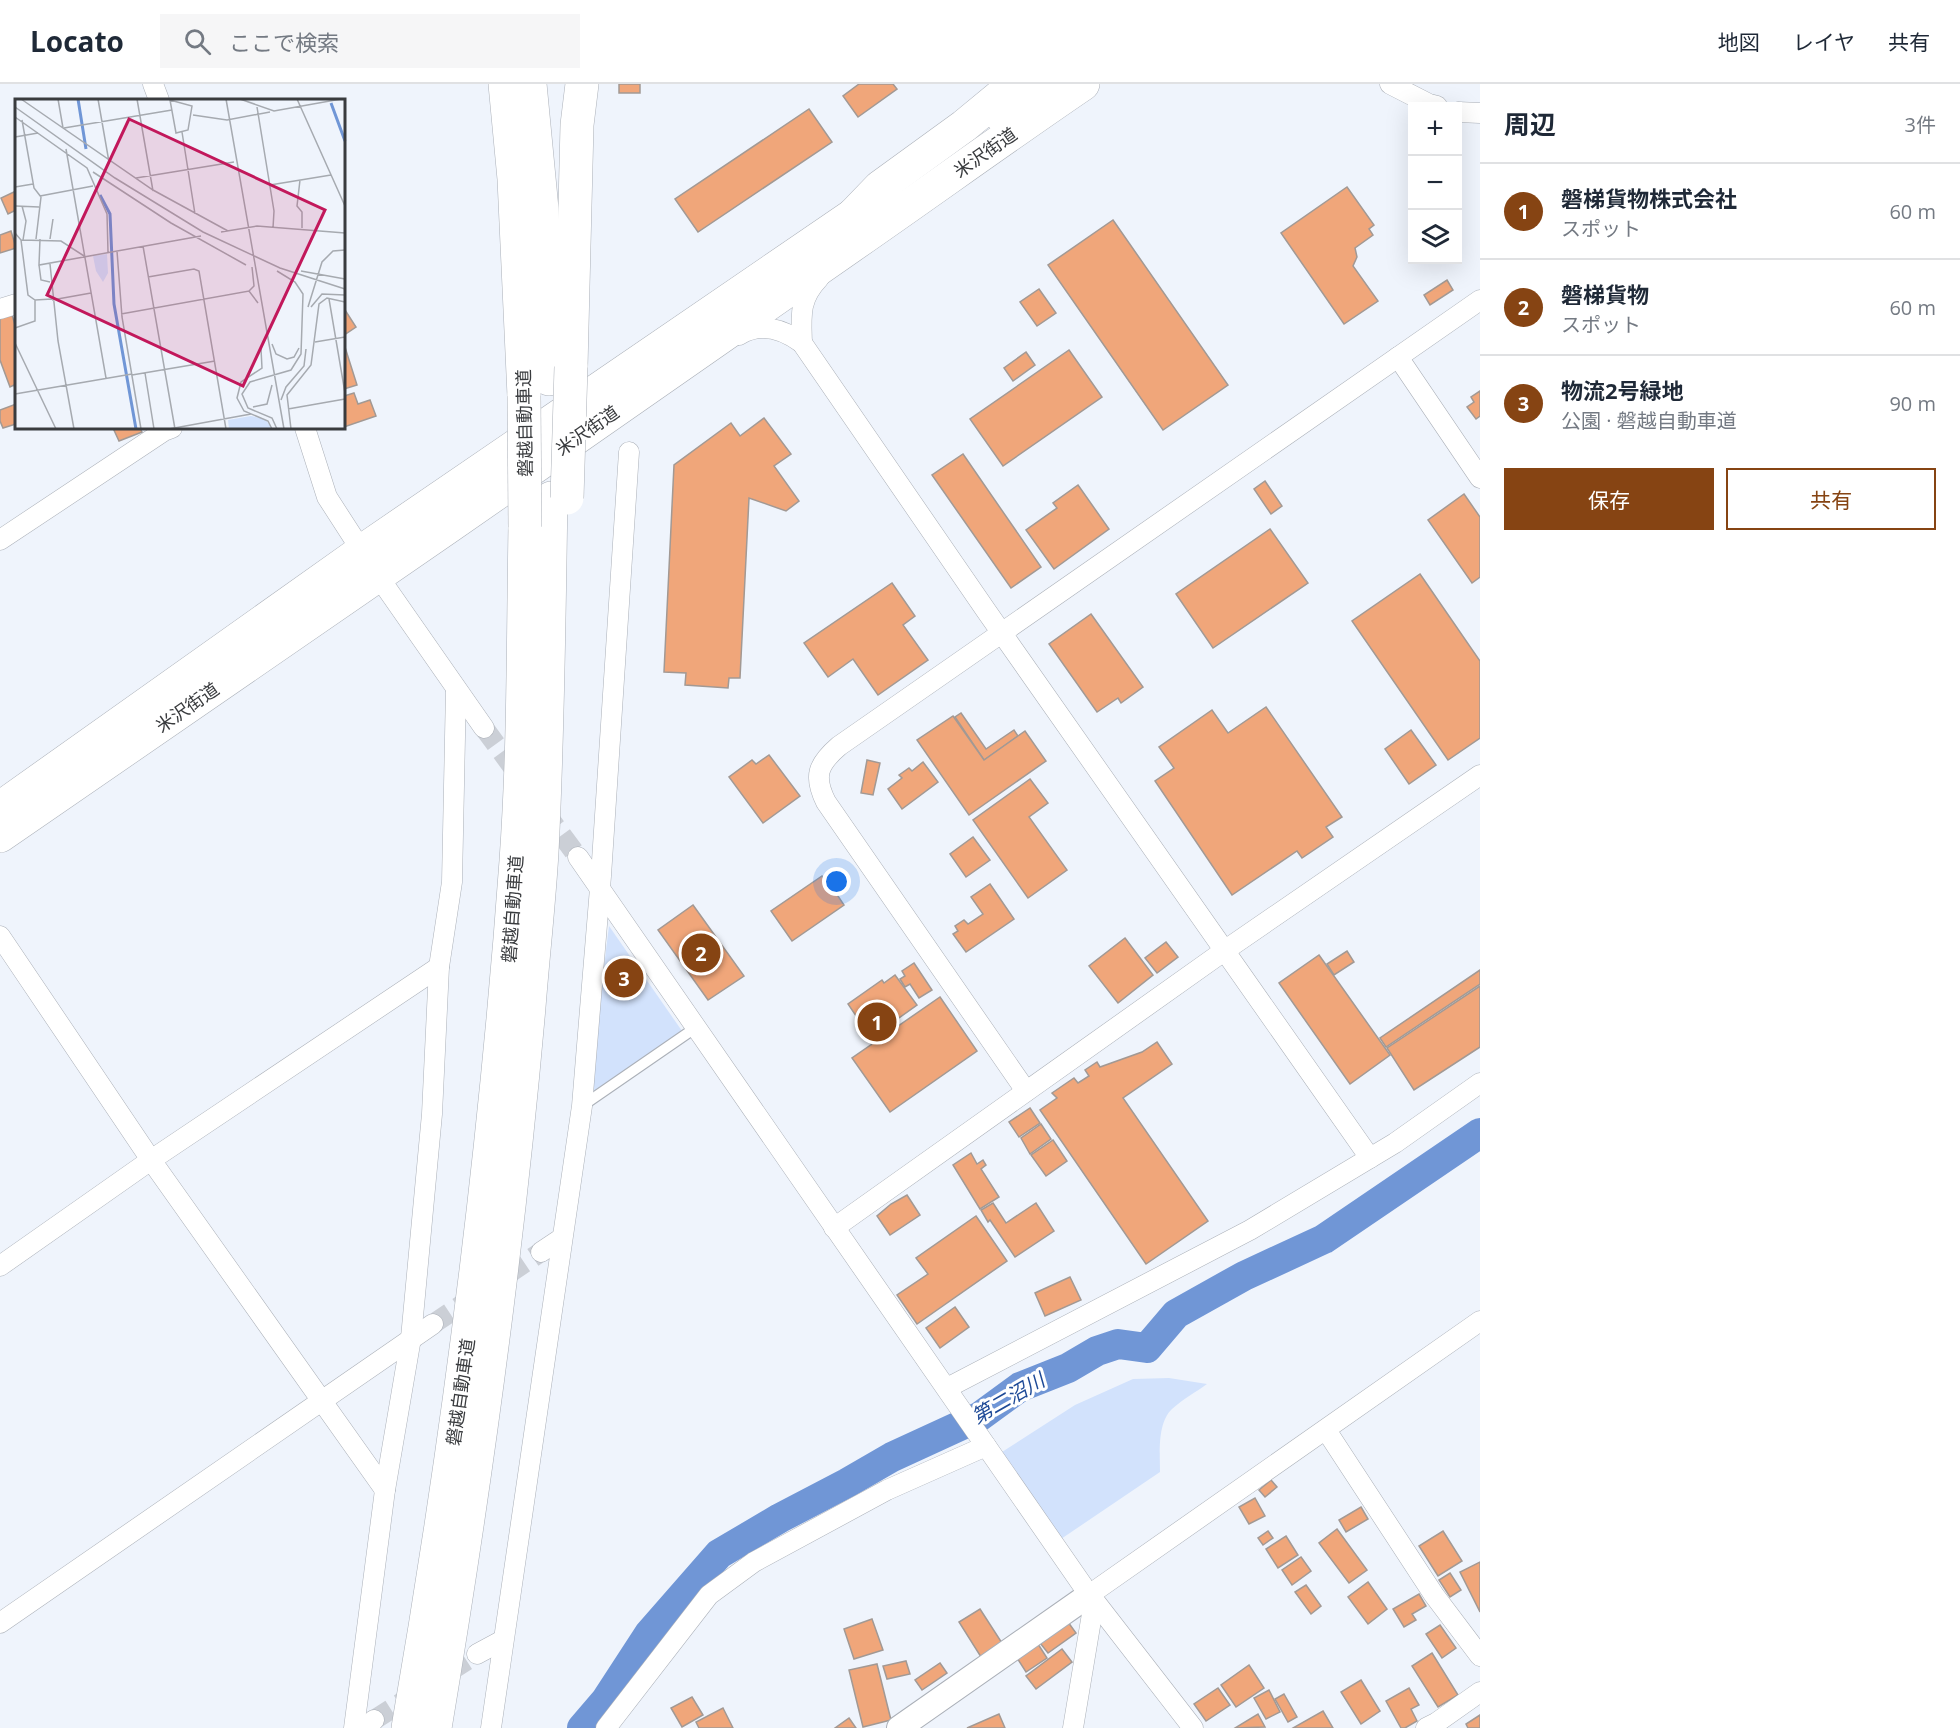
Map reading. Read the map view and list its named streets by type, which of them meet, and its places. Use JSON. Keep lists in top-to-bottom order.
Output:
{
  "streets": {
    "highway": ["米沢街道", "磐越自動車道"]
  },
  "water": ["第二沼川"],
  "page": {
    "header": "Locato",
    "search": "ここで検索",
    "nav": ["地図", "レイヤ", "共有"],
    "heading": ["周辺", "3件"],
    "map_buttons": ["+", "−"],
    "list": [
      {
        "mark": "1",
        "name": "磐梯貨物株式会社",
        "note": "スポット",
        "value": "60 m"
      },
      {
        "mark": "2",
        "name": "磐梯貨物",
        "note": "スポット",
        "value": "60 m"
      },
      {
        "mark": "3",
        "name": "物流2号緑地",
        "note": "公園 · 磐越自動車道",
        "value": "90 m"
      }
    ],
    "buttons": ["保存", "共有"],
    "pins": ["2", "3", "1"]
  }
}
